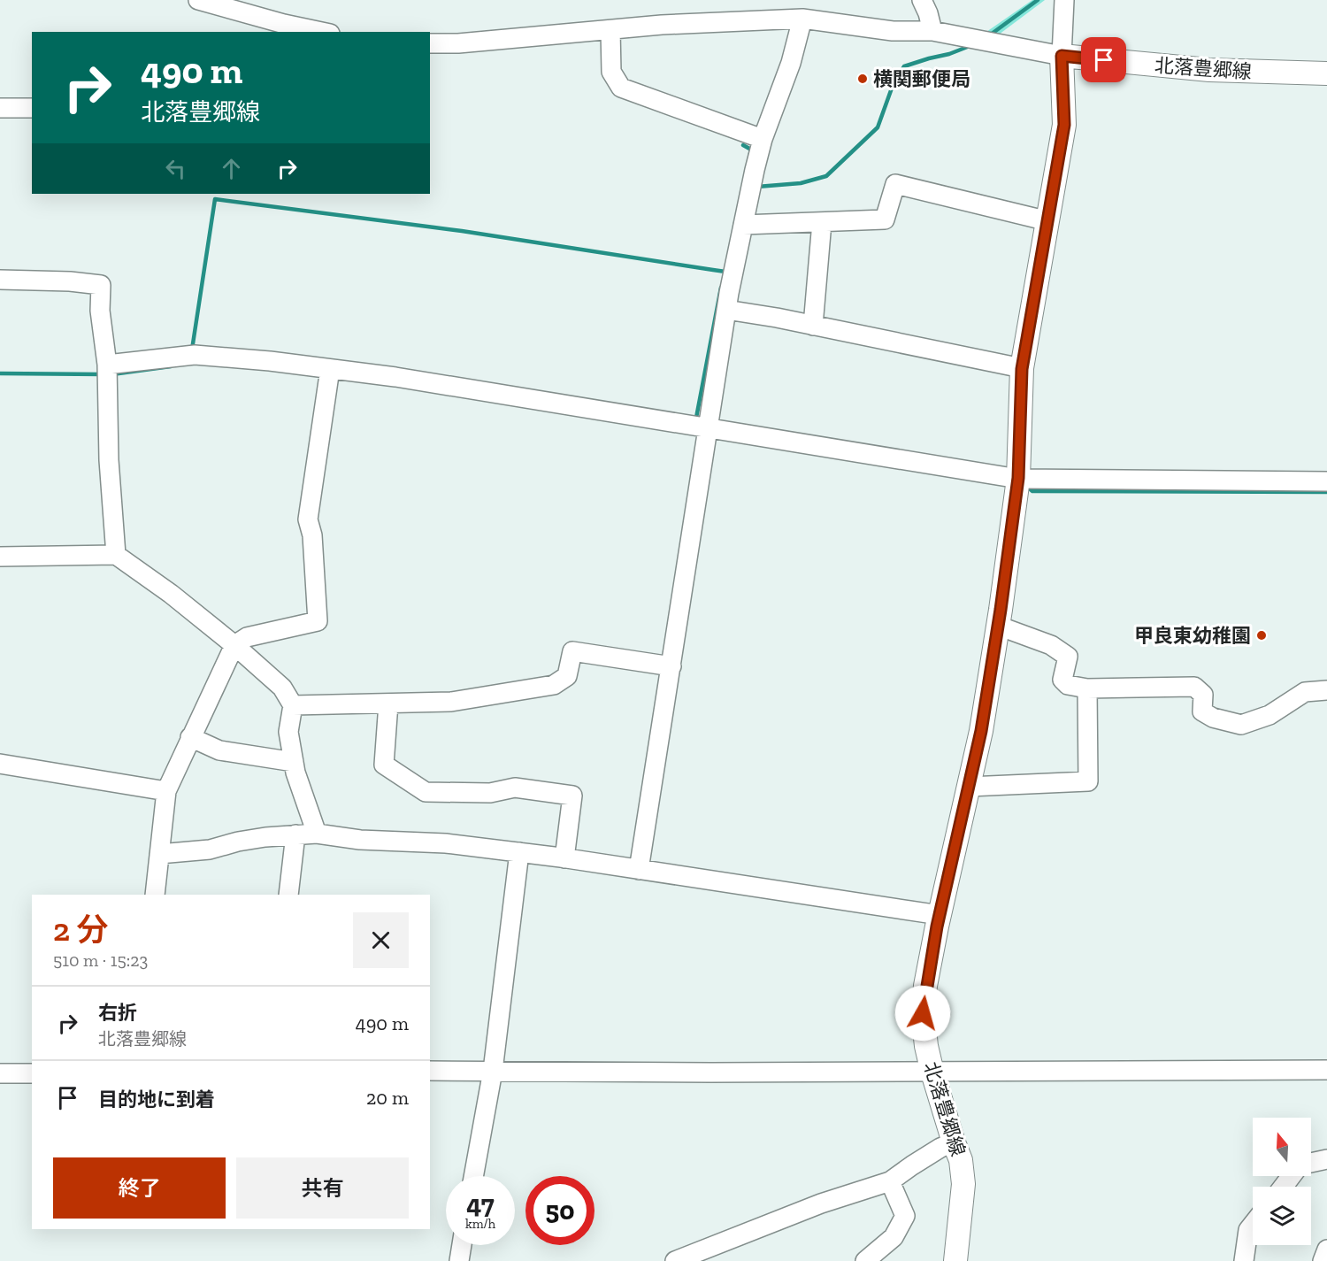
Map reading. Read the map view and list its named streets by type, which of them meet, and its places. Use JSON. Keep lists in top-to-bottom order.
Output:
{
  "streets": {
    "main road": ["北落豊郷線"]
  },
  "places": ["横関郵便局", "甲良東幼稚園"],
  "north": "top",
  "page": {
    "turn": ["490 m", "北落豊郷線"],
    "heading": ["2 分", "510 m · 15:23"],
    "list": [
      {
        "name": "右折",
        "note": "北落豊郷線",
        "value": "490 m"
      },
      {
        "name": "目的地に到着",
        "value": "20 m"
      }
    ],
    "buttons": ["終了", "共有"],
    "speed": "47 km/h",
    "limit": "50"
  }
}
